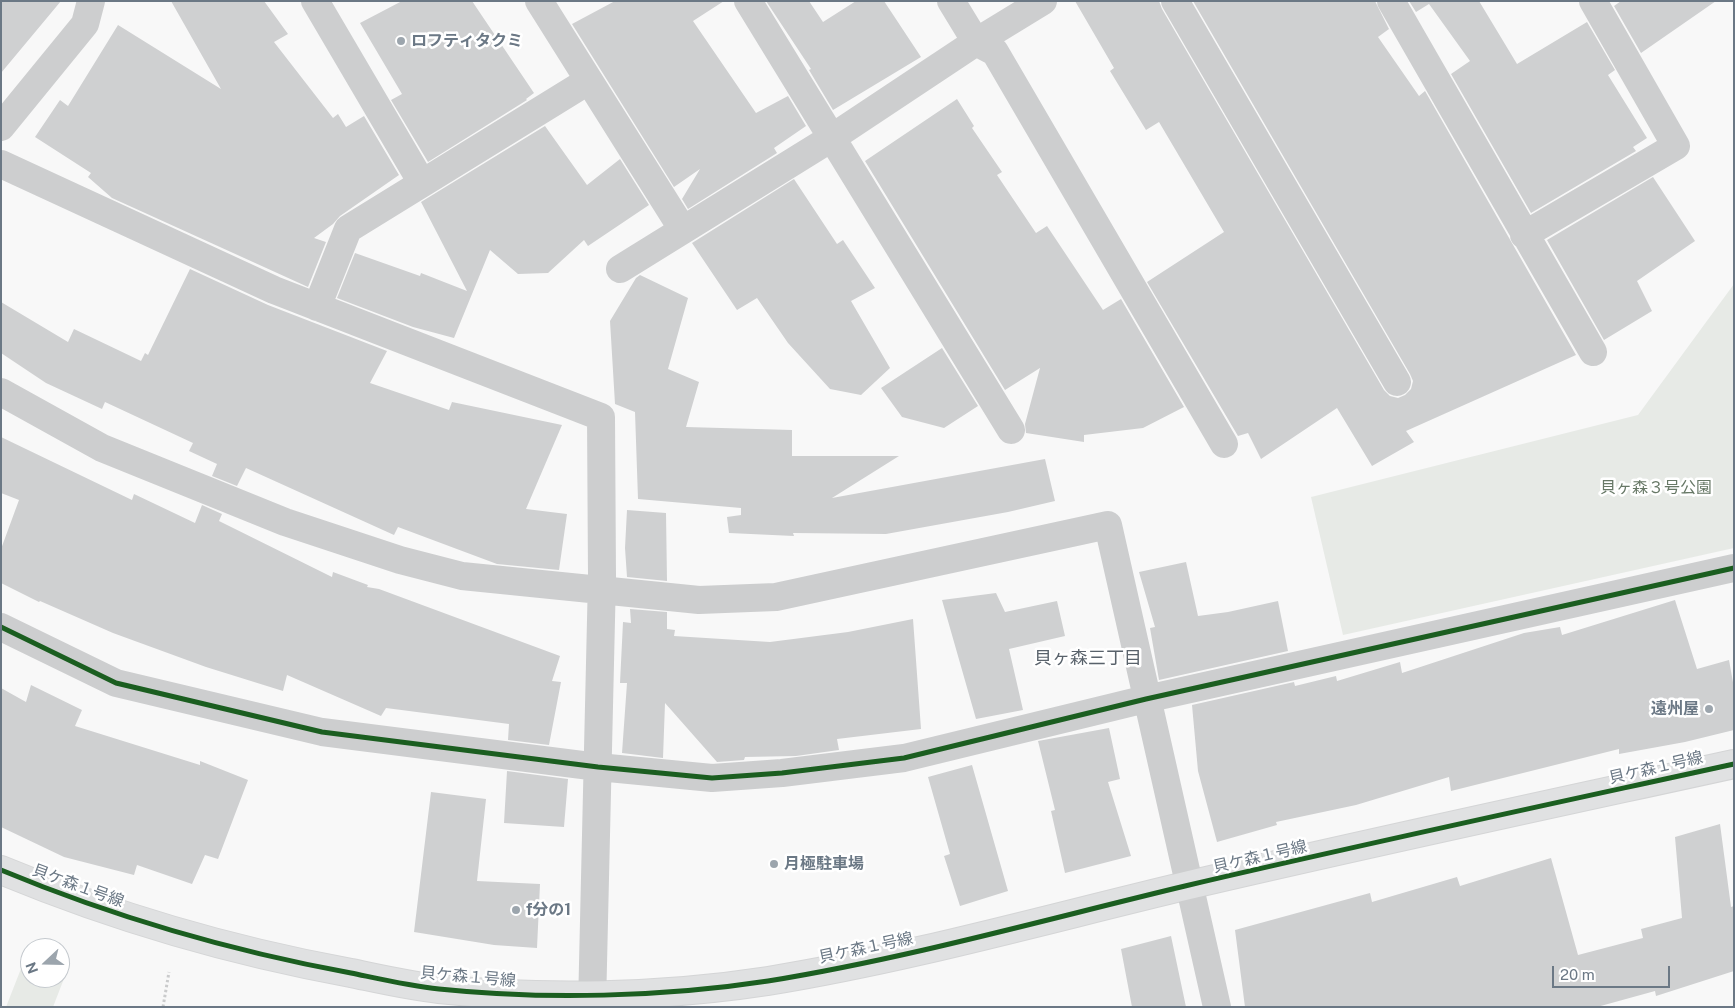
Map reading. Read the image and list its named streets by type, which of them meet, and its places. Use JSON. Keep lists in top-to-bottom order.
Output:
{
  "streets": {
    "street": ["貝ケ森１号線"]
  },
  "districts": ["貝ヶ森三丁目"],
  "parks": ["貝ヶ森３号公園"],
  "places": [
    "ロフティタクミ",
    "遠州屋",
    "月極駐車場",
    "f分の1"
  ],
  "scale_bar": "20 m",
  "north": "left"
}
